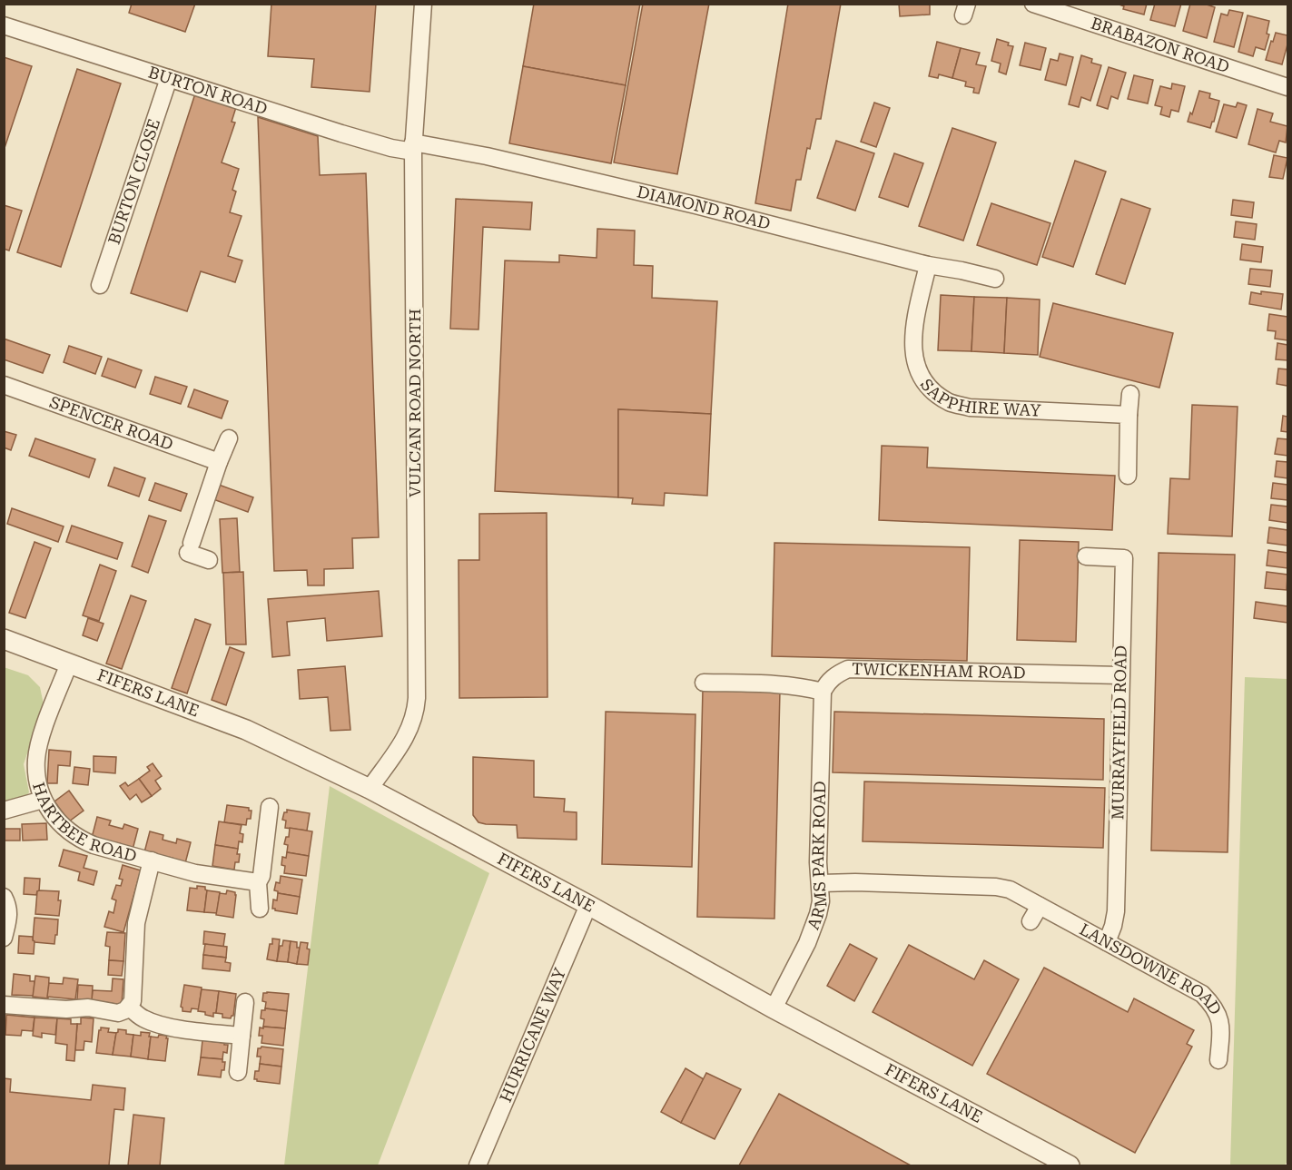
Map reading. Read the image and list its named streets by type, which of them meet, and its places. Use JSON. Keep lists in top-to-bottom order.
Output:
{
  "streets": {
    "street": [
      "BRABAZON ROAD",
      "BURTON ROAD",
      "BURTON CLOSE",
      "DIAMOND ROAD",
      "SAPPHIRE WAY",
      "VULCAN ROAD NORTH",
      "SPENCER ROAD",
      "TWICKENHAM ROAD",
      "FIFERS LANE",
      "MURRAYFIELD ROAD",
      "HARTBEE ROAD",
      "ARMS PARK ROAD",
      "LANSDOWNE ROAD",
      "HURRICANE WAY"
    ]
  },
  "crossings": [
    ["BURTON ROAD", "BURTON CLOSE"],
    ["BURTON ROAD", "DIAMOND ROAD"],
    ["BURTON ROAD", "VULCAN ROAD NORTH"],
    ["DIAMOND ROAD", "SAPPHIRE WAY"],
    ["DIAMOND ROAD", "VULCAN ROAD NORTH"],
    ["VULCAN ROAD NORTH", "FIFERS LANE"],
    ["TWICKENHAM ROAD", "MURRAYFIELD ROAD"],
    ["TWICKENHAM ROAD", "ARMS PARK ROAD"],
    ["FIFERS LANE", "HARTBEE ROAD"],
    ["FIFERS LANE", "ARMS PARK ROAD"],
    ["FIFERS LANE", "HURRICANE WAY"],
    ["MURRAYFIELD ROAD", "LANSDOWNE ROAD"],
    ["ARMS PARK ROAD", "LANSDOWNE ROAD"]
  ]
}
